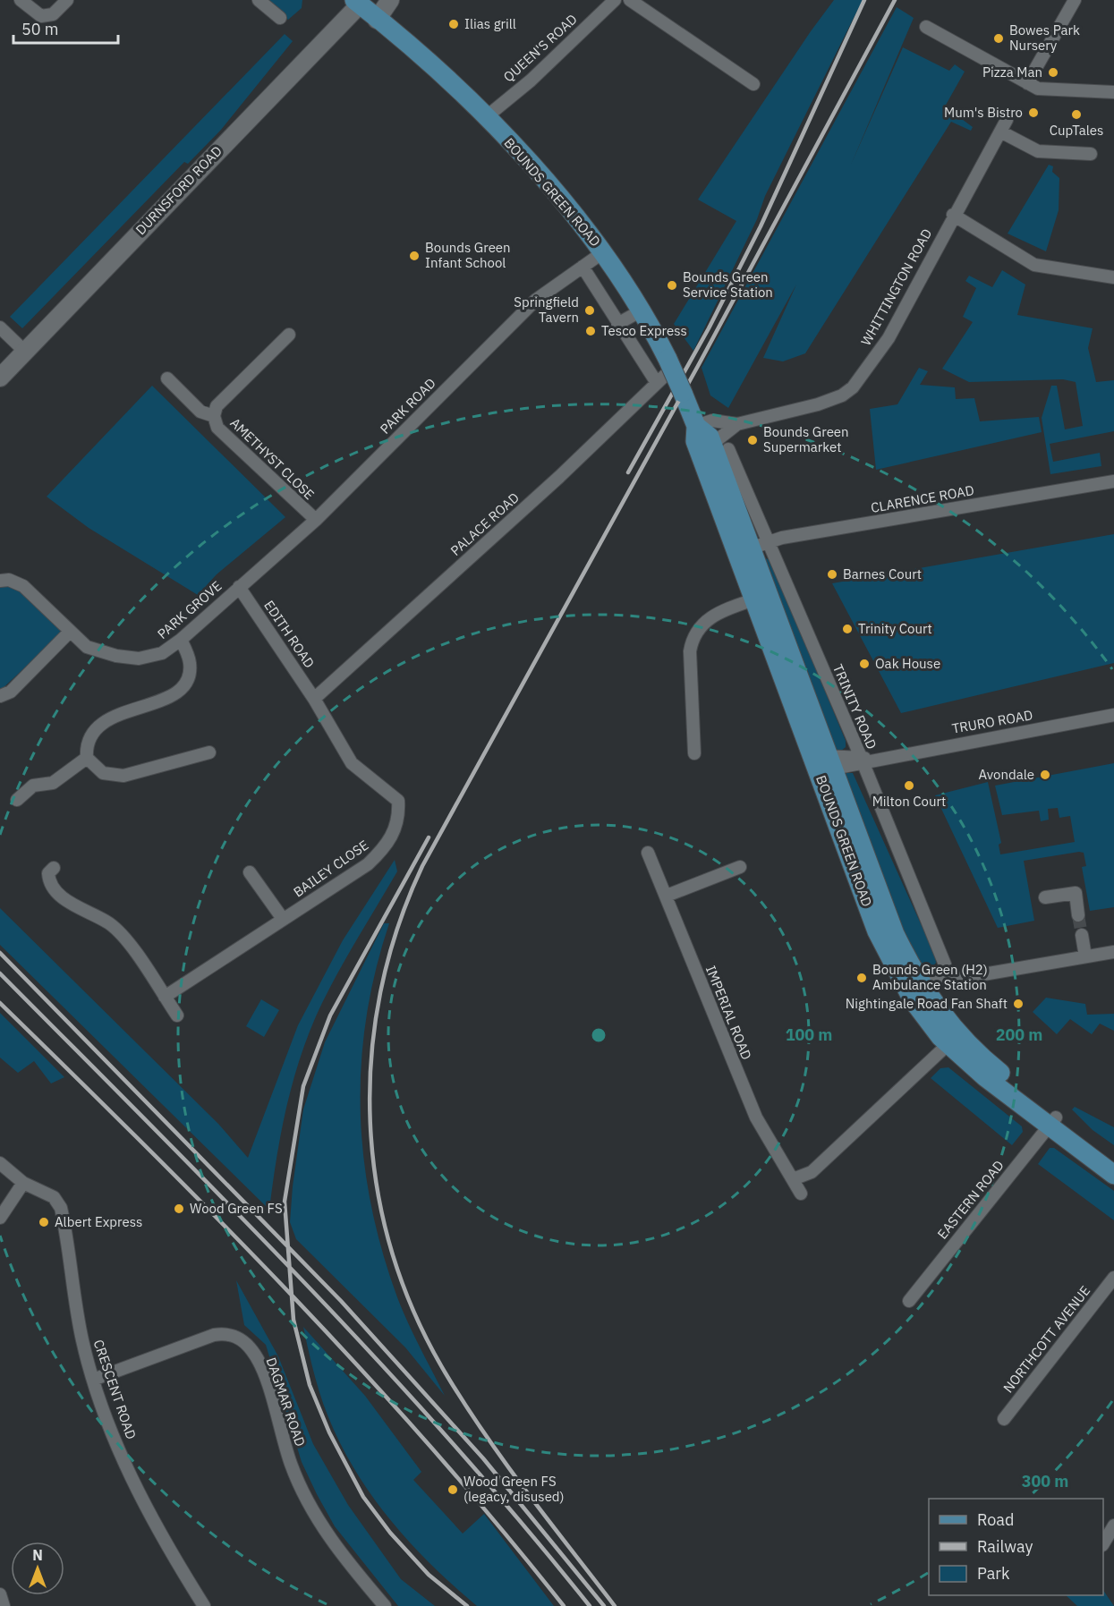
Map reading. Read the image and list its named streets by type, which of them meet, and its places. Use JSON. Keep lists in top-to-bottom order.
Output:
{
  "streets": {
    "main road": ["DURNSFORD ROAD", "BOUNDS GREEN ROAD"],
    "street": [
      "QUEEN'S ROAD",
      "WHITTINGTON ROAD",
      "PARK ROAD",
      "AMETHYST CLOSE",
      "CLARENCE ROAD",
      "PALACE ROAD",
      "PARK GROVE",
      "EDITH ROAD",
      "TRINITY ROAD",
      "TRURO ROAD",
      "BAILEY CLOSE",
      "IMPERIAL ROAD",
      "EASTERN ROAD",
      "NORTHCOTT AVENUE",
      "CRESCENT ROAD",
      "DAGMAR ROAD"
    ]
  },
  "crossings": [
    ["QUEEN'S ROAD", "BOUNDS GREEN ROAD"],
    ["DURNSFORD ROAD", "BOUNDS GREEN ROAD"],
    ["BOUNDS GREEN ROAD", "WHITTINGTON ROAD"],
    ["BOUNDS GREEN ROAD", "PARK ROAD"],
    ["BOUNDS GREEN ROAD", "CLARENCE ROAD"],
    ["BOUNDS GREEN ROAD", "PALACE ROAD"],
    ["BOUNDS GREEN ROAD", "TRINITY ROAD"],
    ["BOUNDS GREEN ROAD", "TRURO ROAD"],
    ["BOUNDS GREEN ROAD", "EASTERN ROAD"],
    ["PARK ROAD", "AMETHYST CLOSE"],
    ["PARK ROAD", "PARK GROVE"],
    ["PARK ROAD", "EDITH ROAD"],
    ["CLARENCE ROAD", "TRINITY ROAD"],
    ["PALACE ROAD", "EDITH ROAD"],
    ["PALACE ROAD", "BAILEY CLOSE"],
    ["PARK GROVE", "EDITH ROAD"],
    ["EDITH ROAD", "BAILEY CLOSE"],
    ["TRINITY ROAD", "TRURO ROAD"],
    ["CRESCENT ROAD", "DAGMAR ROAD"]
  ],
  "places": [
    "Ilias grill",
    "Bowes Park Nursery",
    "Pizza Man",
    "Mum's Bistro",
    "CupTales",
    "Bounds Green Infant School",
    "Bounds Green Service Station",
    "Springfield Tavern",
    "Tesco Express",
    "Bounds Green Supermarket",
    "Barnes Court",
    "Trinity Court",
    "Oak House",
    "Avondale",
    "Milton Court",
    "Bounds Green (H2) Ambulance Station",
    "Nightingale Road Fan Shaft",
    "Wood Green FS",
    "Albert Express",
    "Wood Green FS (legacy, disused)"
  ],
  "legend": ["Road", "Railway", "Park"],
  "scale_bar": "50 m",
  "north": "top",
  "rings": ["100 m", "200 m", "300 m"]
}
